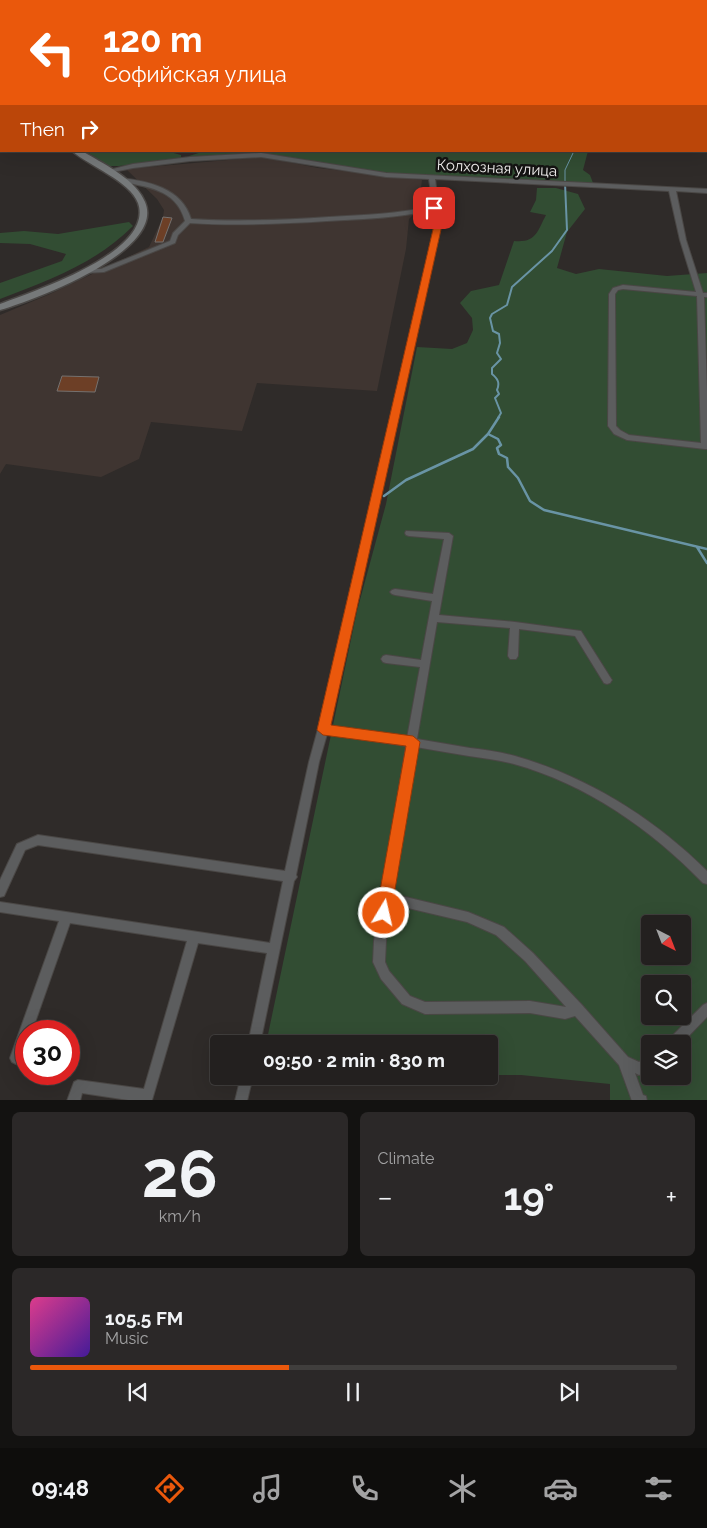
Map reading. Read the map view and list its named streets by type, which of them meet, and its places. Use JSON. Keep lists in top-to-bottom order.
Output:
{
  "streets": {
    "street": ["Колхозная улица"]
  },
  "north": "bottom right",
  "page": {
    "turn": ["120 m", "Софийская улица"],
    "then": "Then",
    "limit": "30",
    "trip": "09:50 · 2 min · 830 m",
    "tile": [
      ["26", "km/h"],
      "Climate"
    ],
    "heat": ["−", "19°", "+"],
    "song": ["105.5 FM", "Music"],
    "tabs": "09:48"
  }
}
